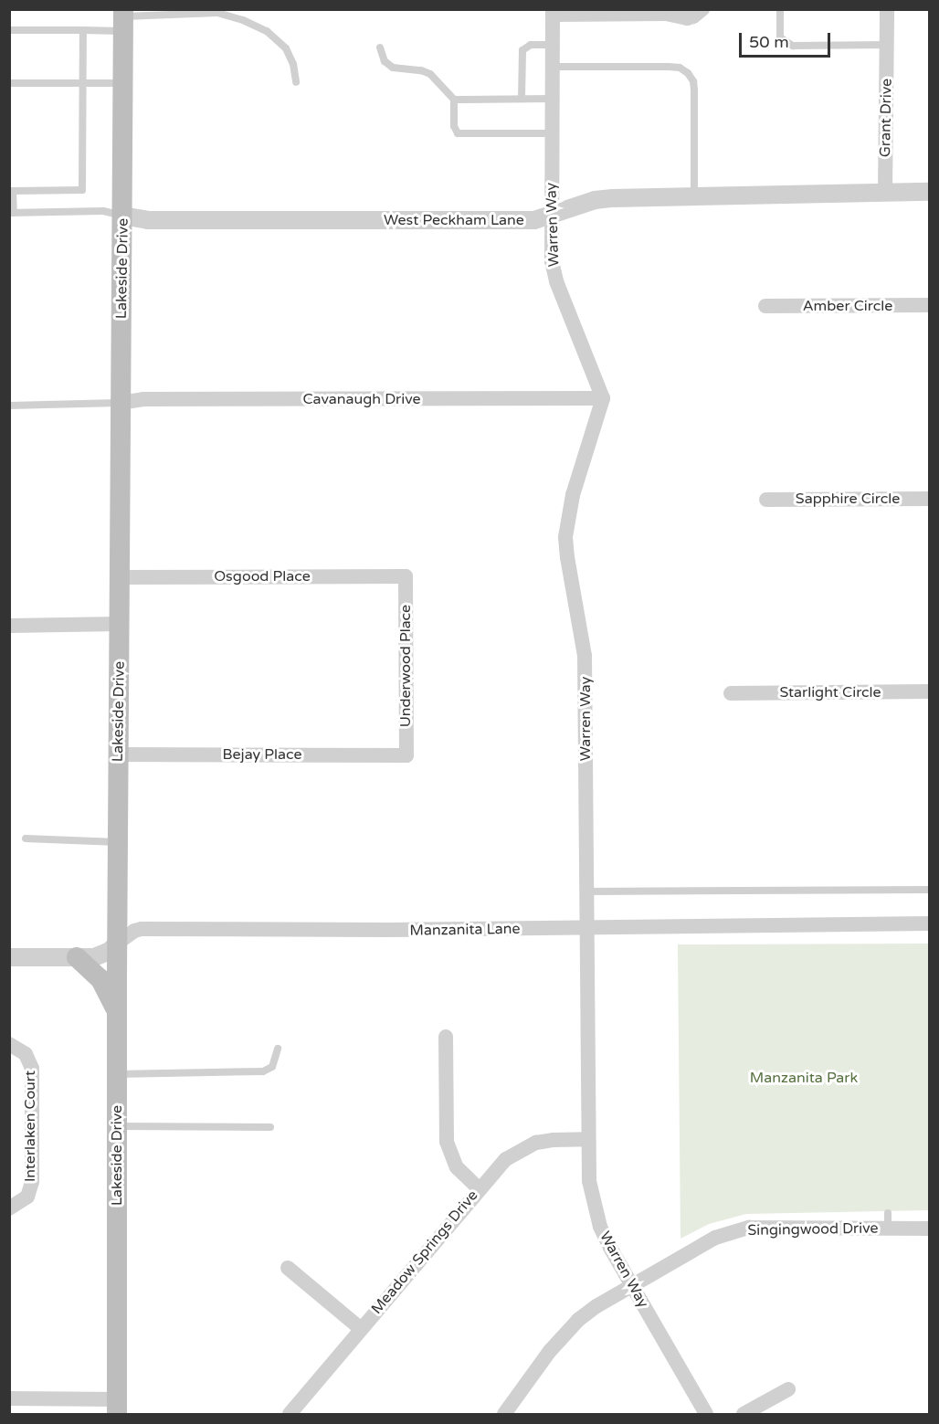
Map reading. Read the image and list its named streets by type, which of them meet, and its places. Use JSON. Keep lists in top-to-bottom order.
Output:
{
  "streets": {
    "main road": ["Lakeside Drive"],
    "street": [
      "Grant Drive",
      "West Peckham Lane",
      "Warren Way",
      "Amber Circle",
      "Cavanaugh Drive",
      "Sapphire Circle",
      "Osgood Place",
      "Underwood Place",
      "Starlight Circle",
      "Bejay Place",
      "Manzanita Lane",
      "Interlaken Court",
      "Singingwood Drive",
      "Meadow Springs Drive"
    ]
  },
  "crossings": [
    ["Grant Drive", "West Peckham Lane"],
    ["West Peckham Lane", "Warren Way"],
    ["West Peckham Lane", "Lakeside Drive"],
    ["Warren Way", "Cavanaugh Drive"],
    ["Warren Way", "Manzanita Lane"],
    ["Warren Way", "Singingwood Drive"],
    ["Warren Way", "Meadow Springs Drive"],
    ["Lakeside Drive", "Cavanaugh Drive"],
    ["Lakeside Drive", "Osgood Place"],
    ["Lakeside Drive", "Bejay Place"],
    ["Lakeside Drive", "Manzanita Lane"],
    ["Osgood Place", "Underwood Place"],
    ["Underwood Place", "Bejay Place"]
  ],
  "parks": ["Manzanita Park"],
  "scale_bar": "50 m"
}
